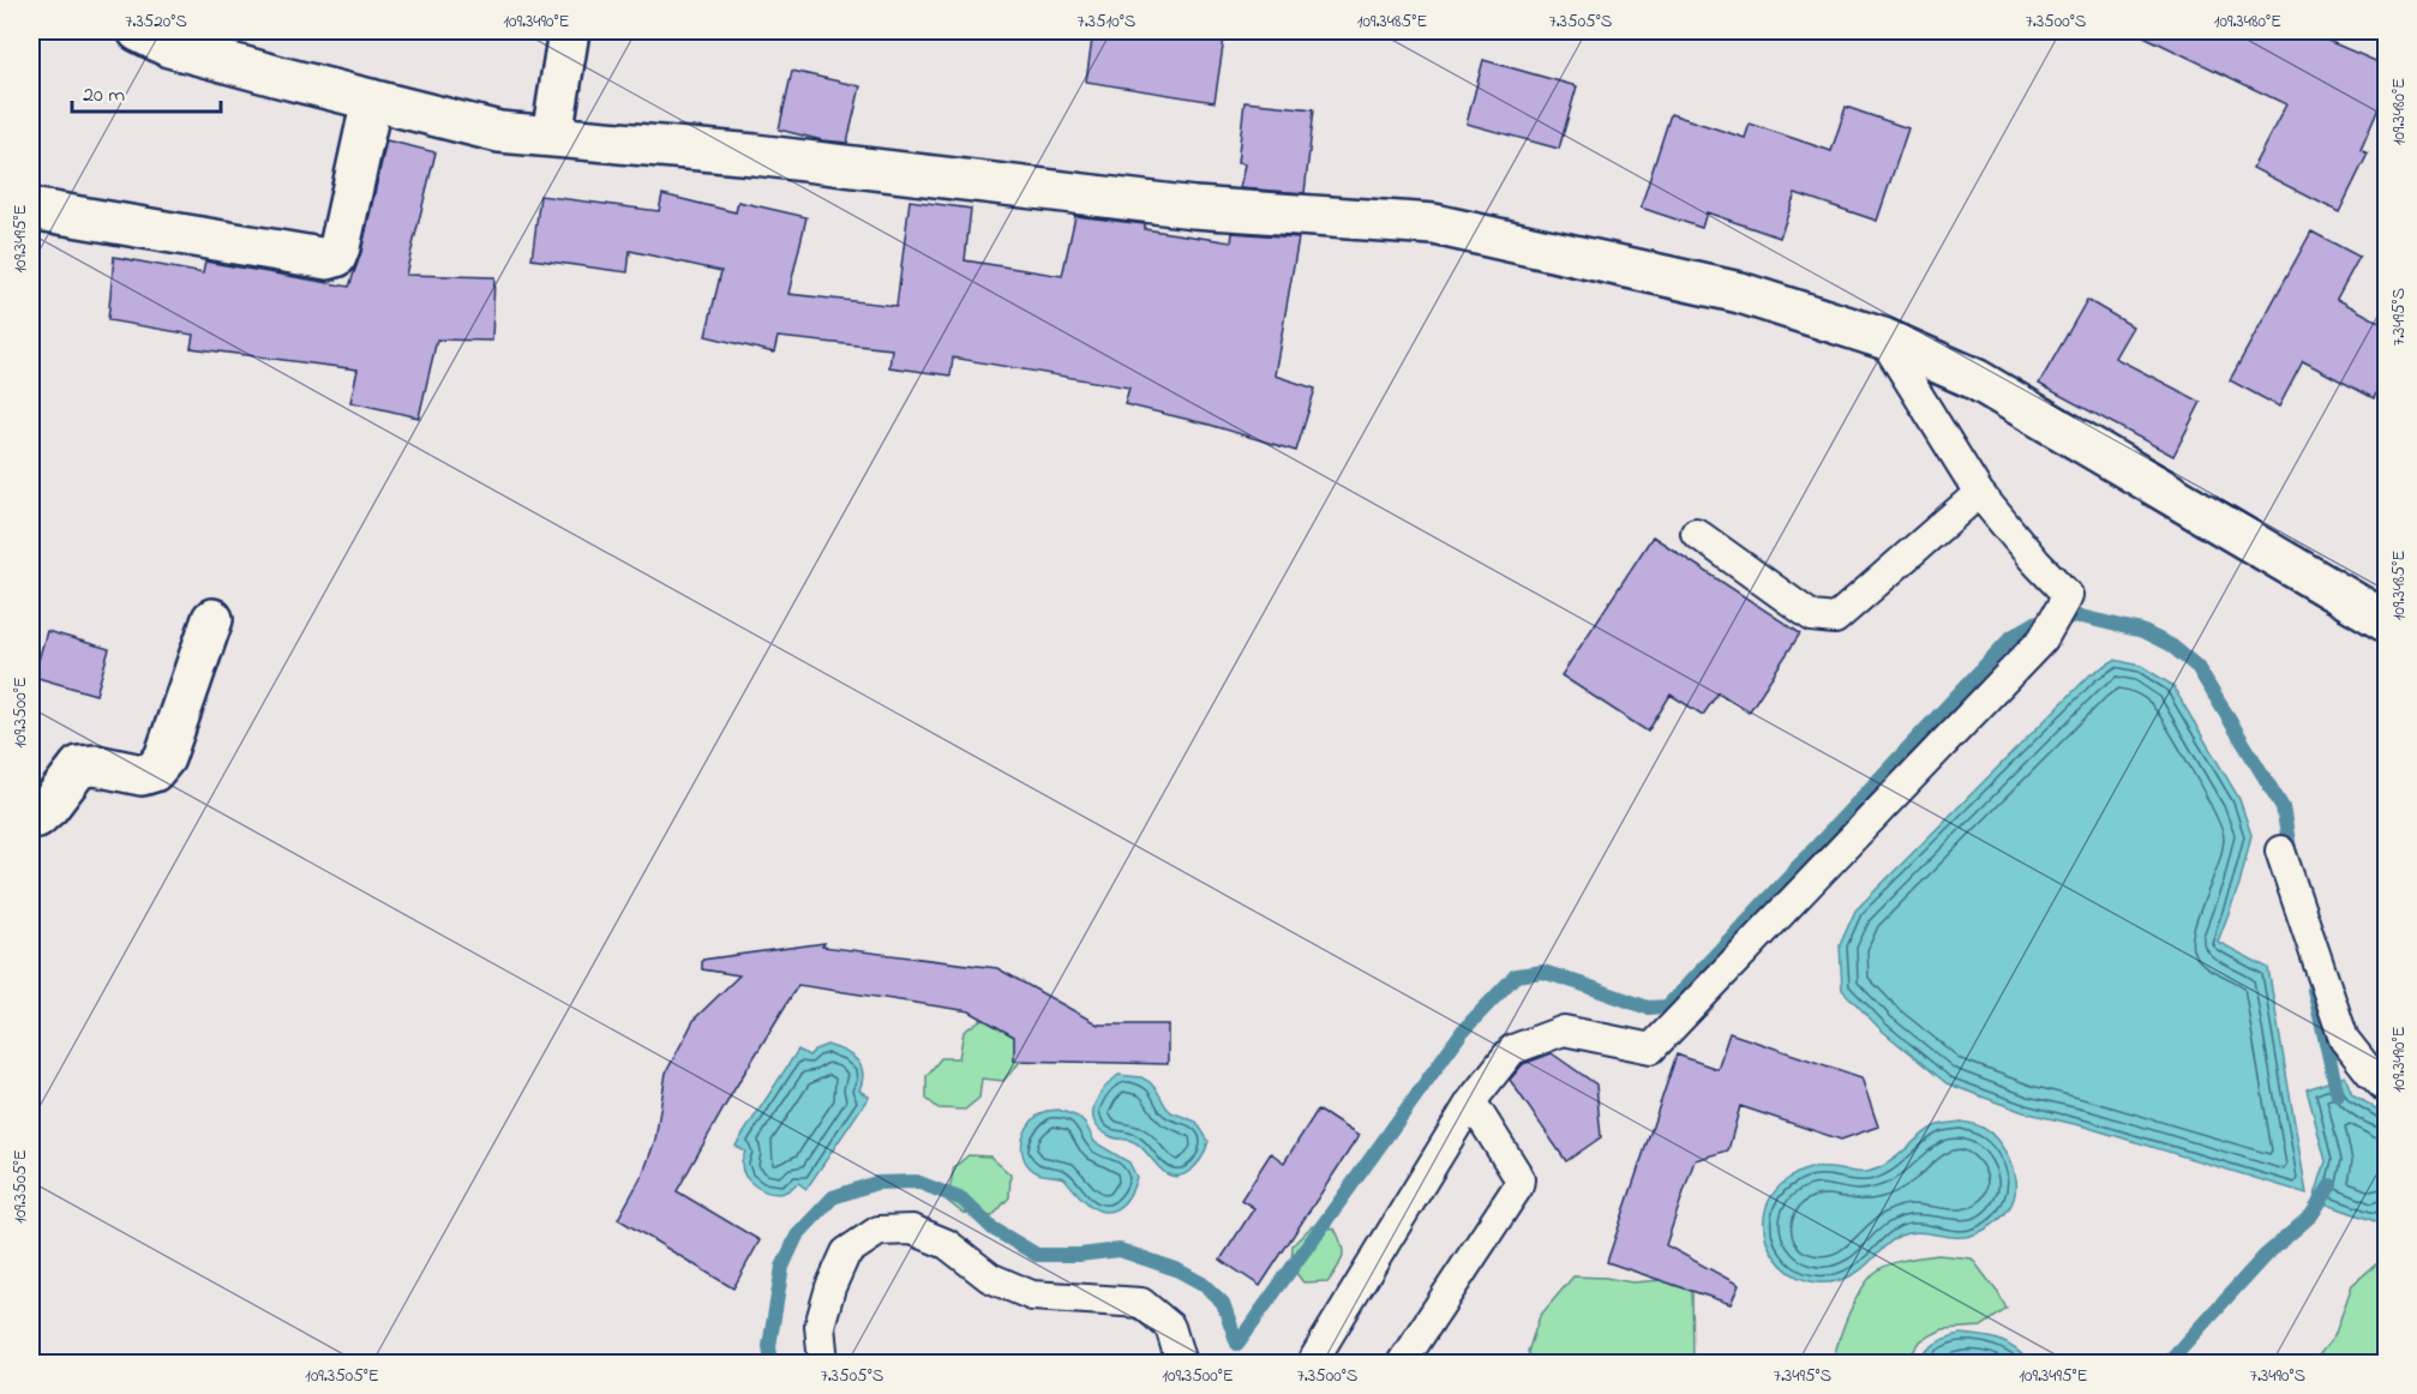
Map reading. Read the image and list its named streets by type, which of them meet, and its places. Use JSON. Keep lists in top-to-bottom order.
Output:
{
  "scale_bar": "20 m",
  "coordinates": [
    "7.3520°S",
    "109.3490°E",
    "7.3510°S",
    "109.3485°E",
    "7.3505°S",
    "7.3500°S",
    "109.3480°E",
    "109.3495°E",
    "7.3495°S",
    "109.3500°E",
    "109.3505°E",
    "7.3490°S"
  ]
}
